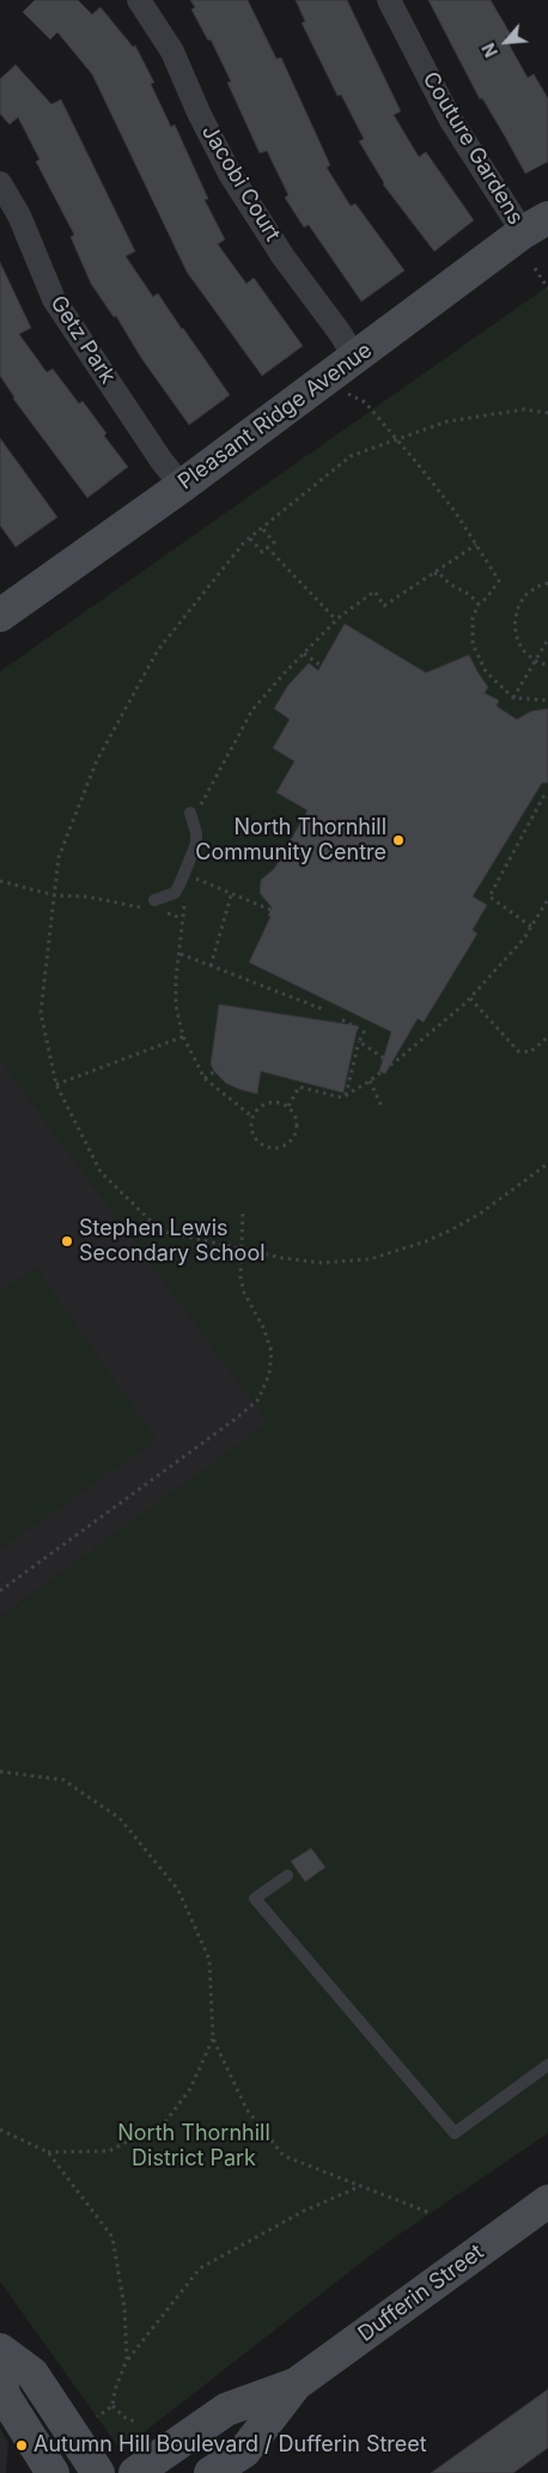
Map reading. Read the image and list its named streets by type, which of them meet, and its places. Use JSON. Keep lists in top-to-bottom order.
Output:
{
  "streets": {
    "street": [
      "Couture Gardens",
      "Jacobi Court",
      "Getz Park",
      "Pleasant Ridge Avenue",
      "Dufferin Street"
    ]
  },
  "crossings": [
    ["Couture Gardens", "Pleasant Ridge Avenue"],
    ["Jacobi Court", "Pleasant Ridge Avenue"],
    ["Getz Park", "Pleasant Ridge Avenue"]
  ],
  "parks": ["North Thornhill District Park"],
  "places": ["North Thornhill Community Centre", "Stephen Lewis Secondary School", "Autumn Hill Boulevard / Dufferin Street"],
  "north": "bottom left"
}
